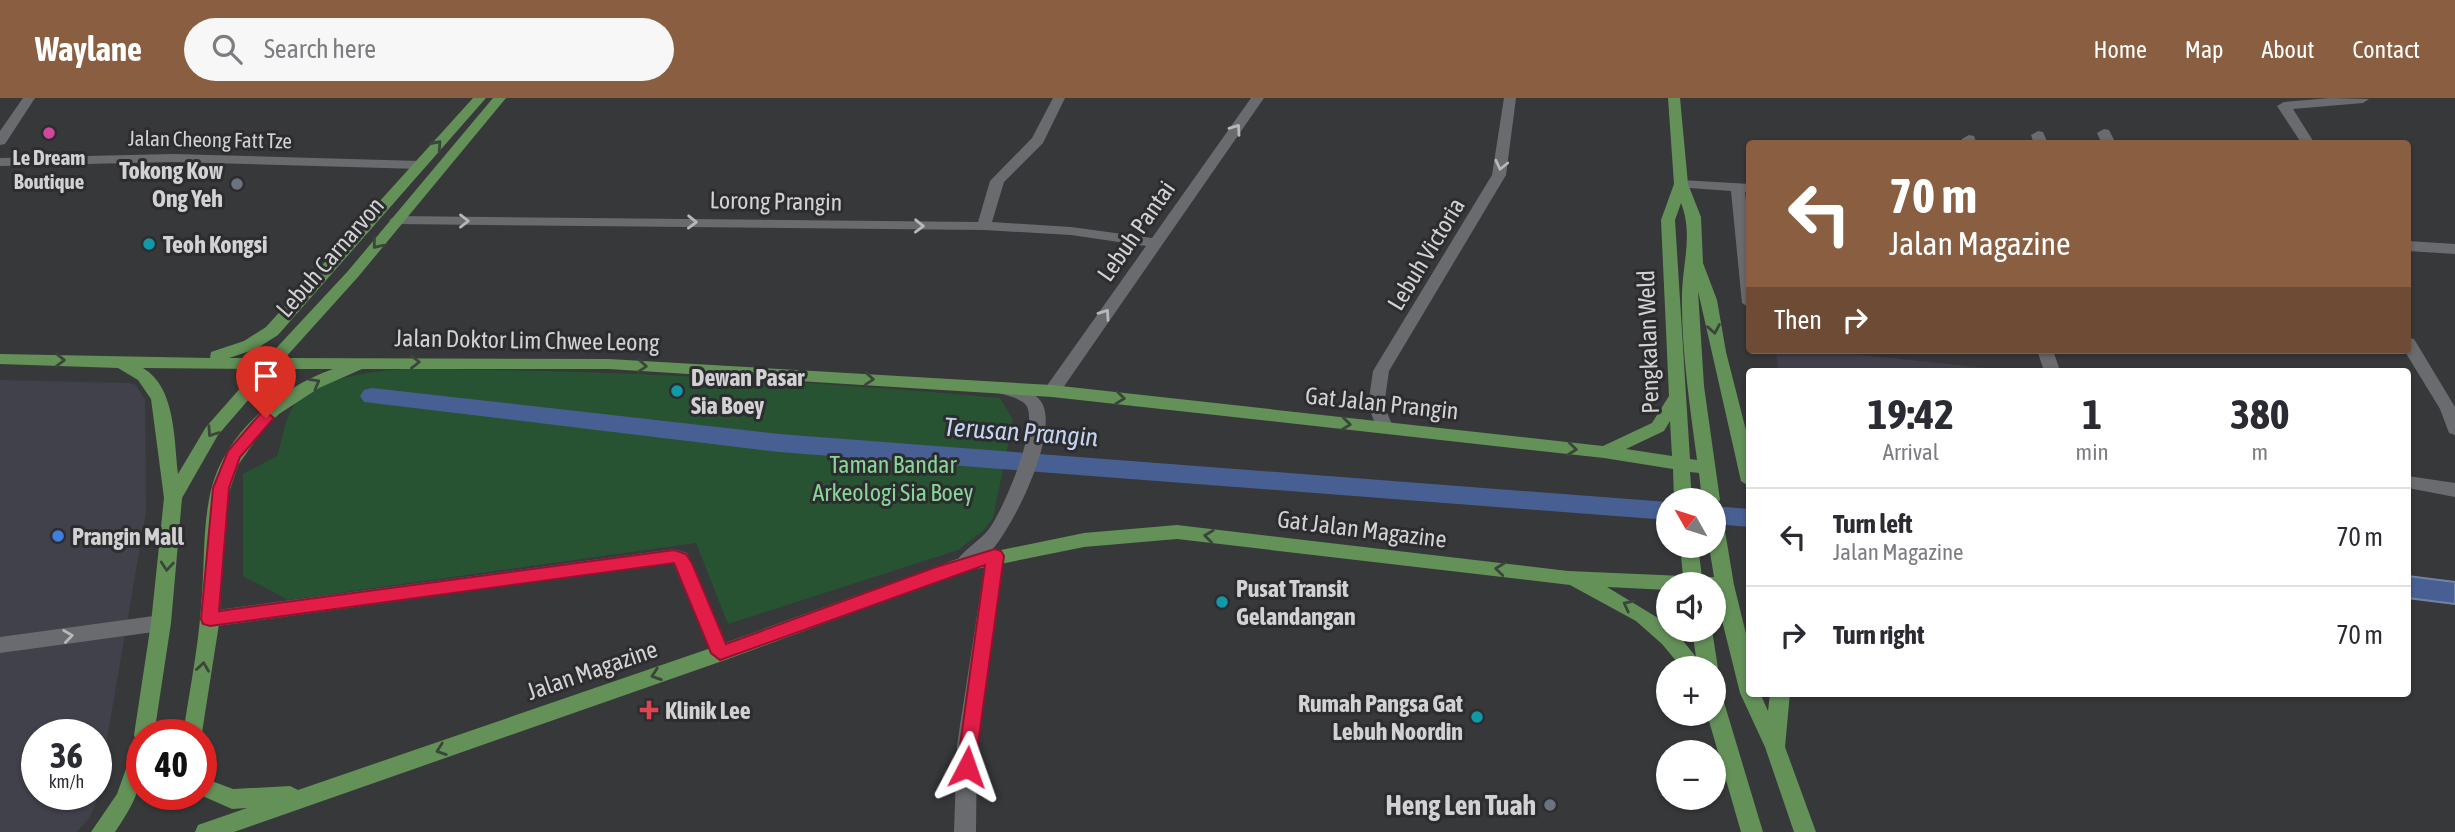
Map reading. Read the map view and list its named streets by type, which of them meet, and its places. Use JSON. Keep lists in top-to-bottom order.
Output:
{
  "streets": {
    "main road": [
      "Lebuh Carnarvon",
      "Jalan Doktor Lim Chwee Leong",
      "Pengkalan Weld",
      "Gat Jalan Prangin",
      "Gat Jalan Magazine",
      "Jalan Magazine"
    ],
    "street": [
      "Jalan Cheong Fatt Tze",
      "Lorong Prangin",
      "Lebuh Pantai",
      "Lebuh Victoria"
    ]
  },
  "crossings": [
    ["Jalan Cheong Fatt Tze", "Lebuh Carnarvon"],
    ["Lorong Prangin", "Lebuh Pantai"],
    ["Lorong Prangin", "Lebuh Carnarvon"],
    ["Lebuh Pantai", "Jalan Doktor Lim Chwee Leong"],
    ["Lebuh Pantai", "Gat Jalan Prangin"],
    ["Lebuh Victoria", "Gat Jalan Prangin"],
    ["Lebuh Carnarvon", "Jalan Doktor Lim Chwee Leong"],
    ["Jalan Doktor Lim Chwee Leong", "Gat Jalan Prangin"],
    ["Pengkalan Weld", "Gat Jalan Prangin"],
    ["Gat Jalan Magazine", "Jalan Magazine"]
  ],
  "one_way": [
    "Lorong Prangin",
    "Lebuh Pantai",
    "Lebuh Victoria",
    "Jalan Doktor Lim Chwee Leong",
    "Gat Jalan Prangin",
    "Gat Jalan Magazine",
    "Jalan Magazine"
  ],
  "water": ["Terusan Prangin"],
  "parks": ["Taman Bandar Arkeologi Sia Boey"],
  "places": {
    "other": [
      "Le Dream Boutique",
      "Tokong Kow Ong Yeh",
      "Teoh Kongsi",
      "Dewan Pasar Sia Boey",
      "Prangin Mall",
      "Pusat Transit Gelandangan",
      "Rumah Pangsa Gat Lebuh Noordin",
      "Heng Len Tuah"
    ],
    "health": ["Klinik Lee"]
  },
  "north": "top left",
  "page": {
    "header": "Waylane",
    "search": "Search here",
    "nav": [
      "Home",
      "Map",
      "About",
      "Contact"
    ],
    "turn": ["70 m", "Jalan Magazine"],
    "then": "Then",
    "eta": [
      "19:42",
      "Arrival",
      "1",
      "min",
      "380",
      "m"
    ],
    "list": [
      {
        "name": "Turn left",
        "note": "Jalan Magazine",
        "value": "70 m"
      },
      {
        "name": "Turn right",
        "value": "70 m"
      }
    ],
    "map_buttons": ["+", "−"],
    "speed": "36 km/h",
    "limit": "40"
  }
}
